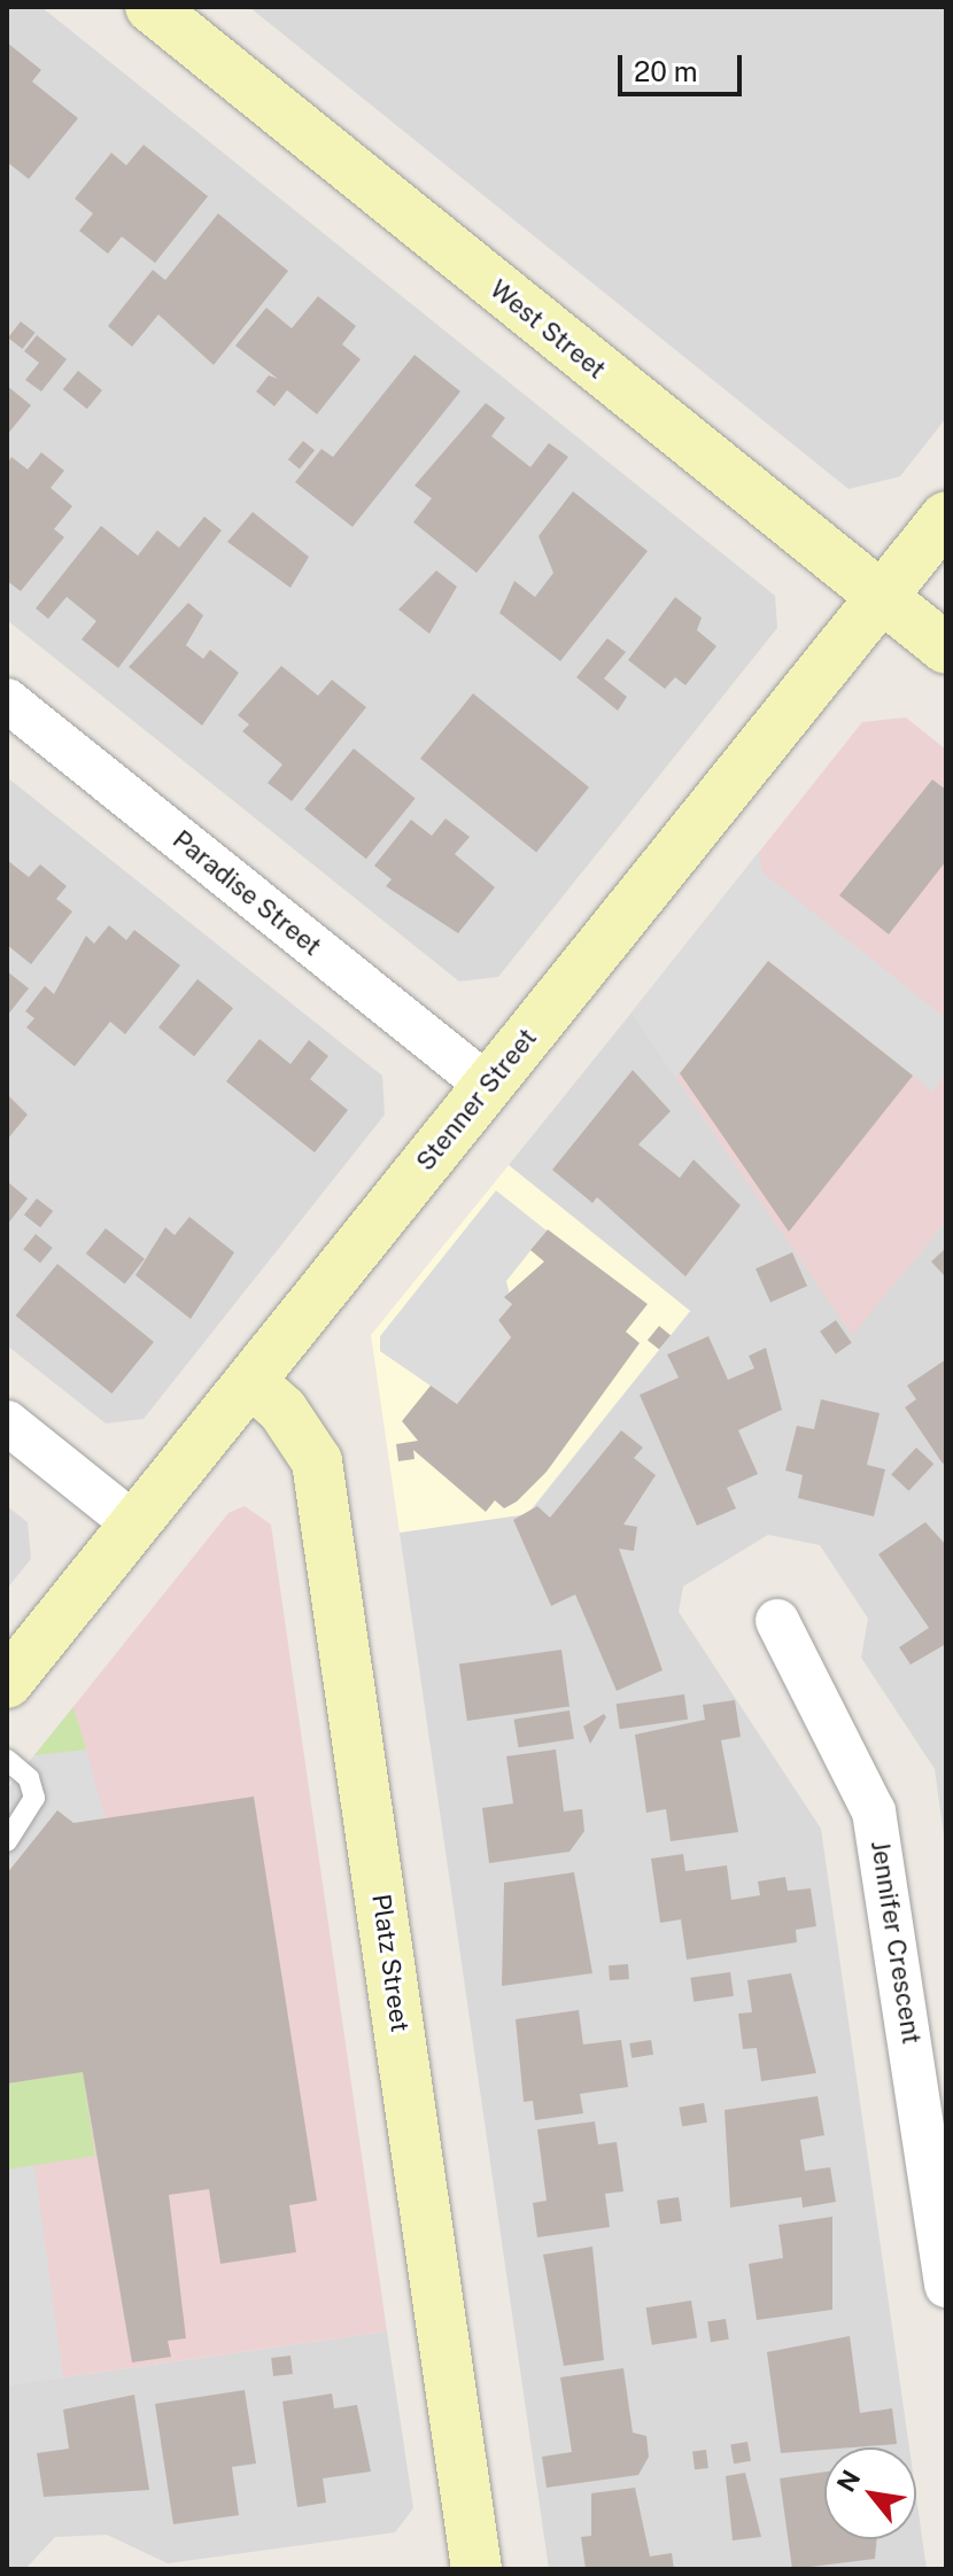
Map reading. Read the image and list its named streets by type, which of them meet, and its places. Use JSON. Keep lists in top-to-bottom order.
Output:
{
  "streets": {
    "main road": ["West Street", "Stenner Street", "Platz Street"],
    "street": ["Paradise Street", "Jennifer Crescent"]
  },
  "crossings": [
    ["West Street", "Stenner Street"],
    ["Paradise Street", "Stenner Street"],
    ["Stenner Street", "Platz Street"]
  ],
  "scale_bar": "20 m",
  "north": "top left"
}
